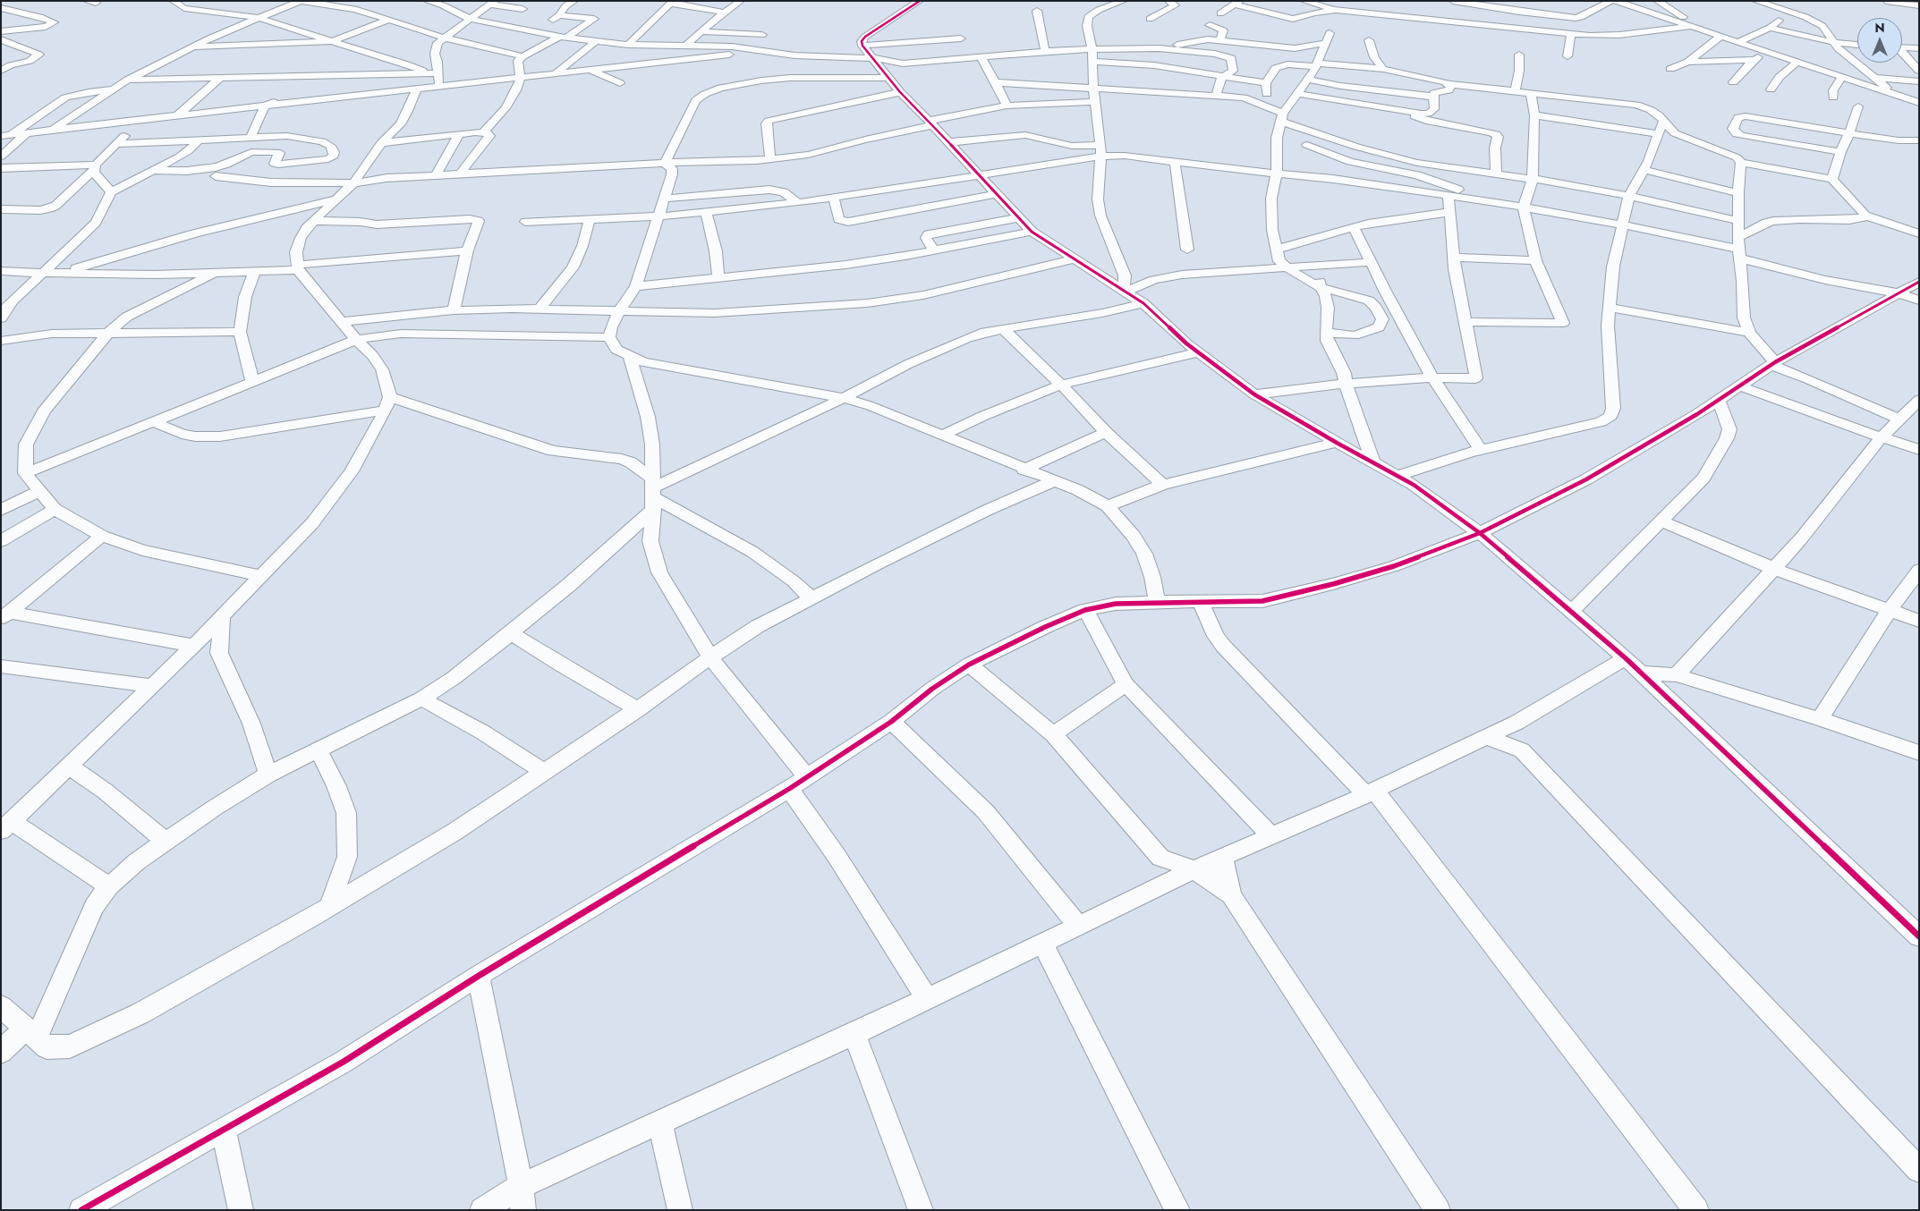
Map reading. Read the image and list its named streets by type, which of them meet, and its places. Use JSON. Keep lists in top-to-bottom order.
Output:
{
  "north": "top"
}
